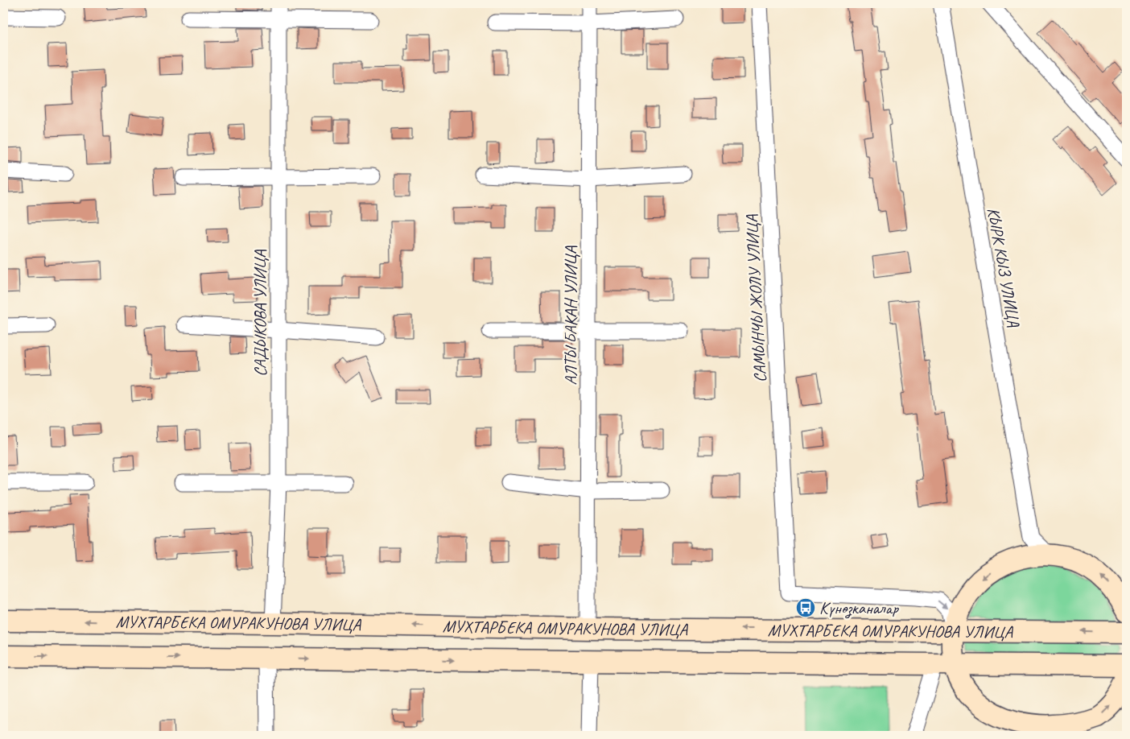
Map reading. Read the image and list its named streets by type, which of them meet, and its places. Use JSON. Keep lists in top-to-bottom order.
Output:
{
  "streets": {
    "main road": ["МУХТАРБЕКА ОМУРАКУНОВА УЛИЦА"],
    "street": [
      "КЫРК КЫЗ УЛИЦА",
      "САМЫНЧЫ ЖОЛУ УЛИЦА",
      "САДЫКОВА УЛИЦА",
      "АЛТЫ БАКАН УЛИЦА"
    ]
  },
  "crossings": [
    ["САМЫНЧЫ ЖОЛУ УЛИЦА", "МУХТАРБЕКА ОМУРАКУНОВА УЛИЦА"],
    ["САДЫКОВА УЛИЦА", "МУХТАРБЕКА ОМУРАКУНОВА УЛИЦА"],
    ["АЛТЫ БАКАН УЛИЦА", "МУХТАРБЕКА ОМУРАКУНОВА УЛИЦА"]
  ],
  "one_way": ["САМЫНЧЫ ЖОЛУ УЛИЦА"],
  "places": {
    "bus stop": ["Күнөзканалар"]
  }
}
